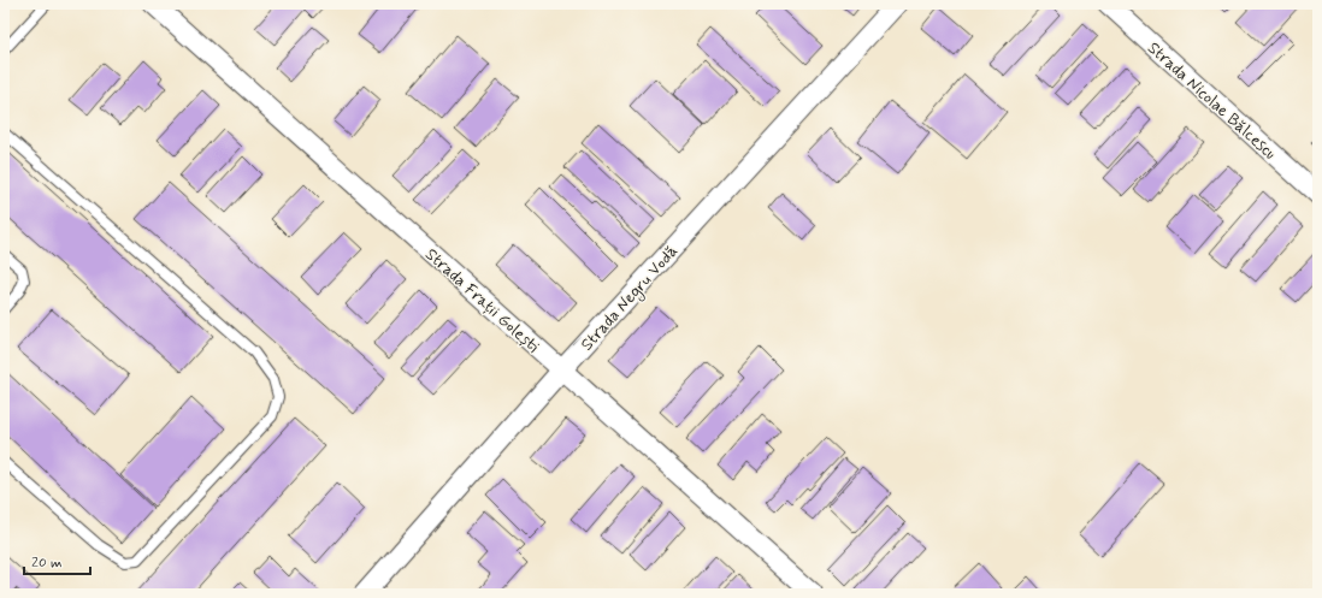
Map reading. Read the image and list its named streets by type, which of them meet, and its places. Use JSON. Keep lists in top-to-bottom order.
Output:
{
  "streets": {
    "street": ["Strada Nicolae Bălcescu", "Strada Negru Vodă", "Strada Frații Golești"]
  },
  "crossings": [
    ["Strada Negru Vodă", "Strada Frații Golești"]
  ],
  "scale_bar": "20 m"
}
